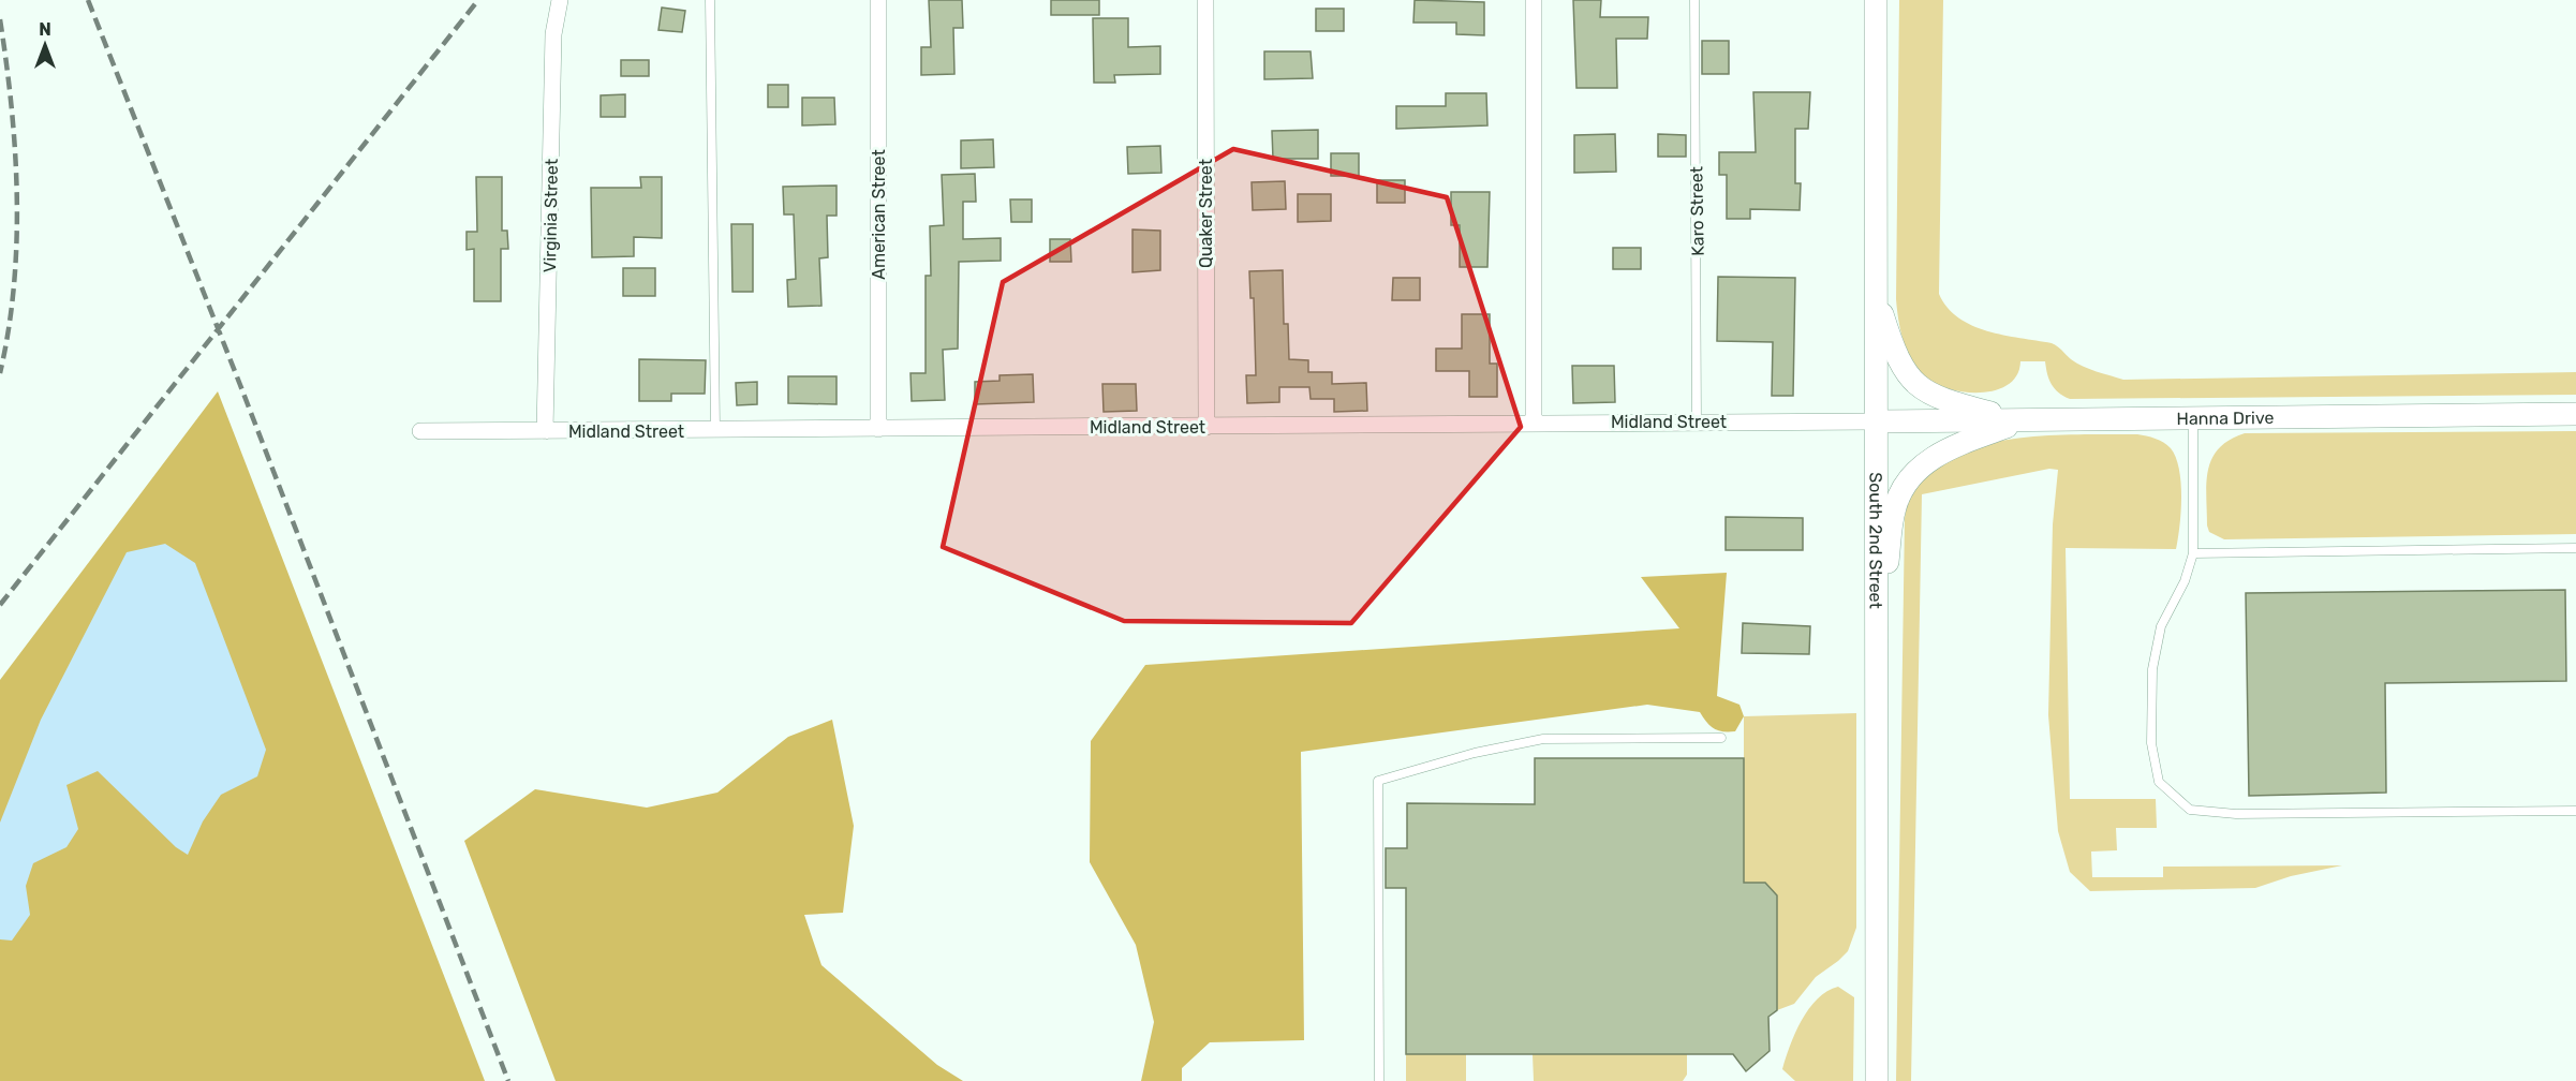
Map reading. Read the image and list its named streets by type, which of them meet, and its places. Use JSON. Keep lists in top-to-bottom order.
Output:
{
  "streets": {
    "main road": ["Hanna Drive", "South 2nd Street"],
    "street": [
      "Quaker Street",
      "American Street",
      "Virginia Street",
      "Midland Street"
    ],
    "lane": ["Karo Street"]
  },
  "crossings": [
    ["Karo Street", "Midland Street"],
    ["Quaker Street", "Midland Street"],
    ["American Street", "Midland Street"],
    ["Virginia Street", "Midland Street"],
    ["Hanna Drive", "Midland Street"],
    ["Hanna Drive", "South 2nd Street"],
    ["Midland Street", "South 2nd Street"]
  ],
  "north": "top"
}
